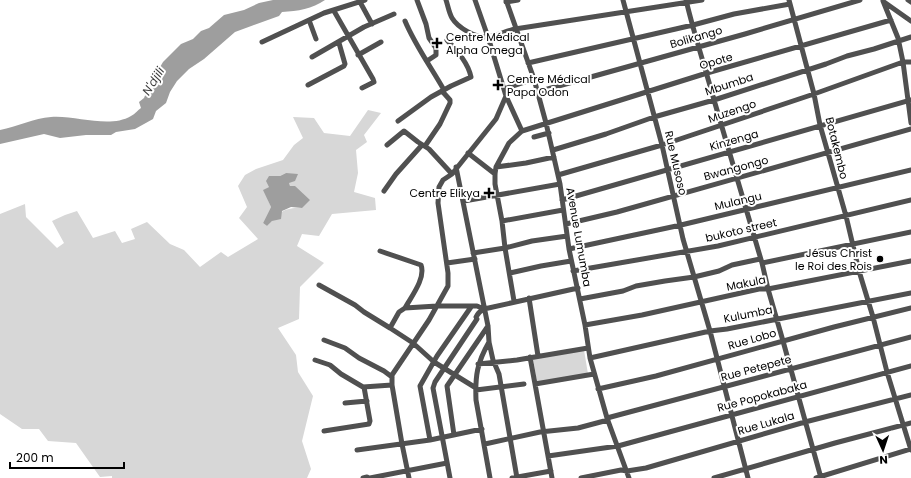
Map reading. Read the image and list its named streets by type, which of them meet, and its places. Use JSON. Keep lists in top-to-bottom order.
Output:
{
  "streets": {
    "street": [
      "Bolikango",
      "Opote",
      "Mbumba",
      "Muzengo",
      "Kinzenga",
      "Botakembo",
      "Rue Musoso",
      "Bwangongo",
      "Mulangu",
      "bukoto street",
      "Avenue Lumumba",
      "Makula",
      "Kulumba",
      "Rue Lobo",
      "Rue Petepete",
      "Rue Popokabaka",
      "Rue Lukala"
    ]
  },
  "crossings": [
    ["Bolikango", "Botakembo"],
    ["Bolikango", "Rue Musoso"],
    ["Bolikango", "Avenue Lumumba"],
    ["Opote", "Botakembo"],
    ["Opote", "Rue Musoso"],
    ["Opote", "Avenue Lumumba"],
    ["Mbumba", "Botakembo"],
    ["Mbumba", "Rue Musoso"],
    ["Mbumba", "Avenue Lumumba"],
    ["Muzengo", "Botakembo"],
    ["Muzengo", "Rue Musoso"],
    ["Muzengo", "Avenue Lumumba"],
    ["Kinzenga", "Botakembo"],
    ["Kinzenga", "Rue Musoso"],
    ["Kinzenga", "Avenue Lumumba"],
    ["Botakembo", "Bwangongo"],
    ["Botakembo", "Mulangu"],
    ["Botakembo", "bukoto street"],
    ["Botakembo", "Makula"],
    ["Botakembo", "Kulumba"],
    ["Botakembo", "Rue Lobo"],
    ["Botakembo", "Rue Petepete"],
    ["Botakembo", "Rue Popokabaka"],
    ["Botakembo", "Rue Lukala"],
    ["Rue Musoso", "Bwangongo"],
    ["Rue Musoso", "Mulangu"],
    ["Rue Musoso", "bukoto street"],
    ["Rue Musoso", "Makula"],
    ["Rue Musoso", "Kulumba"],
    ["Rue Musoso", "Rue Lobo"],
    ["Rue Musoso", "Rue Petepete"],
    ["Rue Musoso", "Rue Popokabaka"],
    ["Rue Musoso", "Rue Lukala"],
    ["Bwangongo", "Avenue Lumumba"],
    ["Mulangu", "Avenue Lumumba"],
    ["bukoto street", "Avenue Lumumba"],
    ["Avenue Lumumba", "Makula"],
    ["Avenue Lumumba", "Kulumba"],
    ["Avenue Lumumba", "Rue Lobo"],
    ["Avenue Lumumba", "Rue Petepete"],
    ["Avenue Lumumba", "Rue Popokabaka"],
    ["Avenue Lumumba", "Rue Lukala"]
  ],
  "water": ["N'djili"],
  "places": {
    "health": ["Centre Médical Alpha Omega", "Centre Médical Papa Odon", "Centre Elikya"],
    "other": ["Jésus Christ le Roi des Rois"]
  },
  "scale_bar": "200 m",
  "north": "bottom"
}
